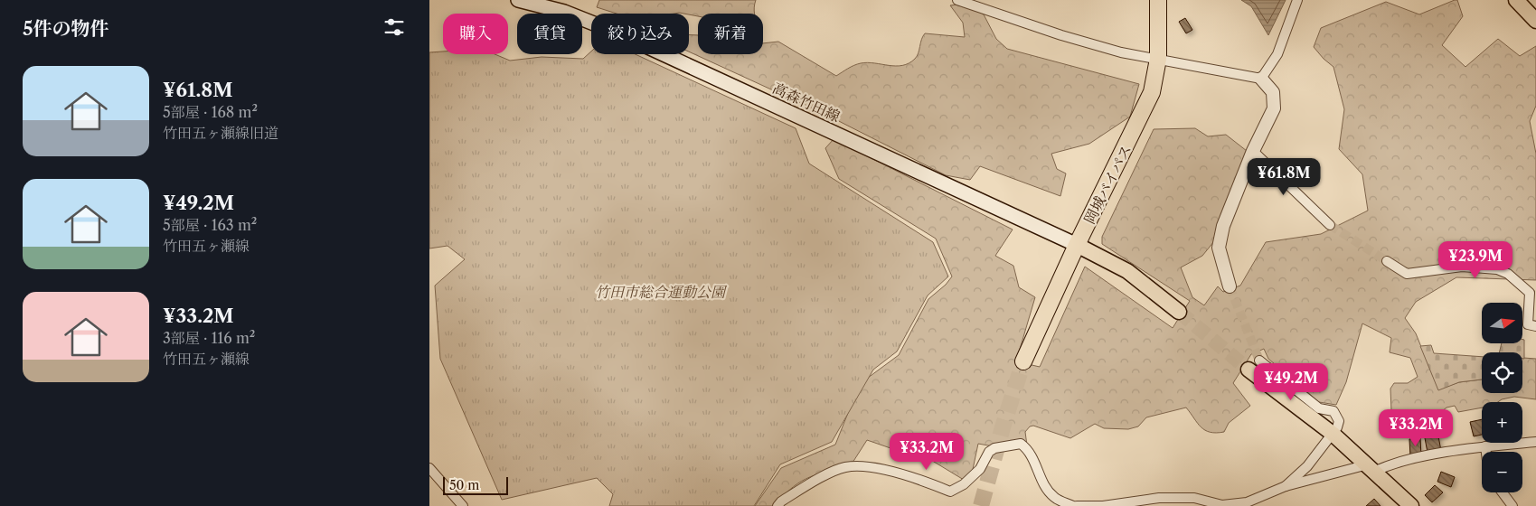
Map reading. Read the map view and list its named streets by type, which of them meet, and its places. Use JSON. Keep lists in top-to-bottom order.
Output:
{
  "streets": {
    "highway": ["岡城バイパス"],
    "main road": ["高森竹田線"]
  },
  "crossings": [
    ["高森竹田線", "岡城バイパス"]
  ],
  "parks": ["竹田市総合運動公園"],
  "scale_bar": "50 m",
  "north": "right",
  "page": {
    "heading": "5件の物件",
    "chip": [
      "購入",
      "賃貸",
      "絞り込み",
      "新着"
    ],
    "list": [
      {
        "name": "¥61.8M",
        "note": "5部屋 · 168 m² · 竹田五ヶ瀬線旧道"
      },
      {
        "name": "¥49.2M",
        "note": "5部屋 · 163 m² · 竹田五ヶ瀬線"
      },
      {
        "name": "¥33.2M",
        "note": "3部屋 · 116 m² · 竹田五ヶ瀬線"
      }
    ],
    "price": [
      "¥61.8M",
      "¥23.9M",
      "¥49.2M",
      "¥33.2M",
      "¥33.2M"
    ],
    "map_buttons": ["+", "−"],
    "scale": "50 m"
  }
}
